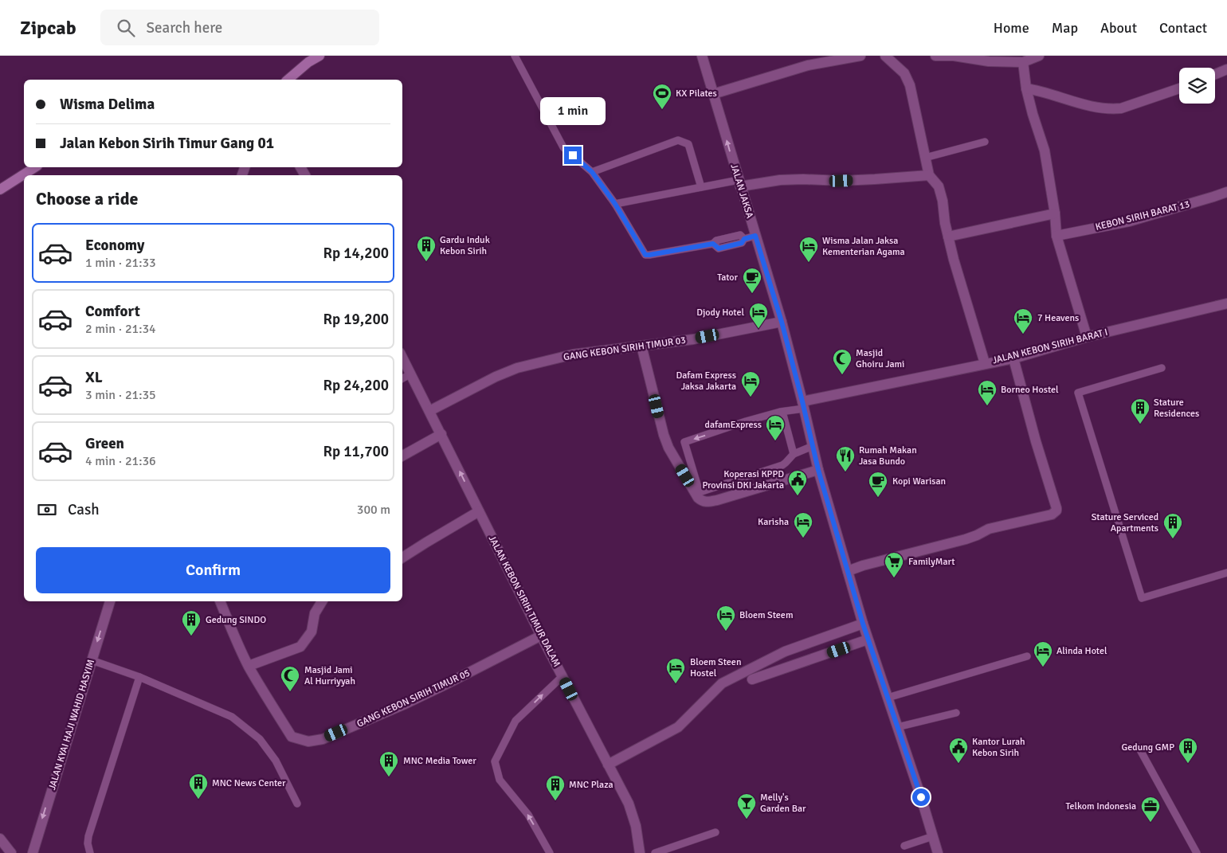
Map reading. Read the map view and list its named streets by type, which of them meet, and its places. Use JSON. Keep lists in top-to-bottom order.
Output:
{
  "streets": {
    "street": [
      "JALAN JAKSA",
      "KEBON SIRIH BARAT 13",
      "JALAN KEBON SIRIH BARAT I",
      "GANG KEBON SIRIH TIMUR 03",
      "JALAN KEBON SIRIH TIMUR DALAM",
      "GANG KEBON SIRIH TIMUR 05",
      "JALAN KYAI HAJI WAHID HASYIM"
    ]
  },
  "crossings": [
    ["JALAN JAKSA", "JALAN KEBON SIRIH BARAT I"],
    ["JALAN JAKSA", "GANG KEBON SIRIH TIMUR 03"],
    ["GANG KEBON SIRIH TIMUR 03", "JALAN KEBON SIRIH TIMUR DALAM"],
    ["JALAN KEBON SIRIH TIMUR DALAM", "GANG KEBON SIRIH TIMUR 05"]
  ],
  "one_way": ["JALAN KYAI HAJI WAHID HASYIM"],
  "places": {
    "sports": ["KX Pilates"],
    "building": [
      "Gardu Induk Kebon Sirih",
      "Stature Residences",
      "Stature Serviced Apartments",
      "Gedung SINDO",
      "Gedung GMP",
      "MNC Media Tower",
      "MNC News Center",
      "MNC Plaza"
    ],
    "hotel": [
      "Wisma Jalan Jaksa Kementerian Agama",
      "Djody Hotel",
      "7 Heavens",
      "Dafam Express Jaksa Jakarta",
      "Borneo Hostel",
      "dafamExpress",
      "Karisha",
      "Bloem Steem",
      "Alinda Hotel",
      "Bloem Steen Hostel"
    ],
    "cafe": ["Tator", "Kopi Warisan"],
    "mosque": ["Masjid Ghoiru Jami", "Masjid Jami Al Hurriyyah"],
    "restaurant": ["Rumah Makan Jasa Bundo"],
    "public building": ["Koperasi KPPD Provinsi DKI Jakarta", "Kantor Lurah Kebon Sirih"],
    "supermarket": ["FamilyMart"],
    "bar": ["Melly's Garden Bar"],
    "office": ["Telkom Indonesia"]
  },
  "page": {
    "header": "Zipcab",
    "search": "Search here",
    "nav": [
      "Home",
      "Map",
      "About",
      "Contact"
    ],
    "banner": ["Wisma Delima", "Jalan Kebon Sirih Timur Gang 01"],
    "bubble": "1 min",
    "heading": "Choose a ride",
    "list": [
      {
        "name": "Economy",
        "note": "1 min · 21:33",
        "value": "Rp 14,200"
      },
      {
        "name": "Comfort",
        "note": "2 min · 21:34",
        "value": "Rp 19,200"
      },
      {
        "name": "XL",
        "note": "3 min · 21:35",
        "value": "Rp 24,200"
      },
      {
        "name": "Green",
        "note": "4 min · 21:36",
        "value": "Rp 11,700"
      }
    ],
    "pay": ["Cash", "300 m"],
    "buttons": "Confirm"
  }
}
